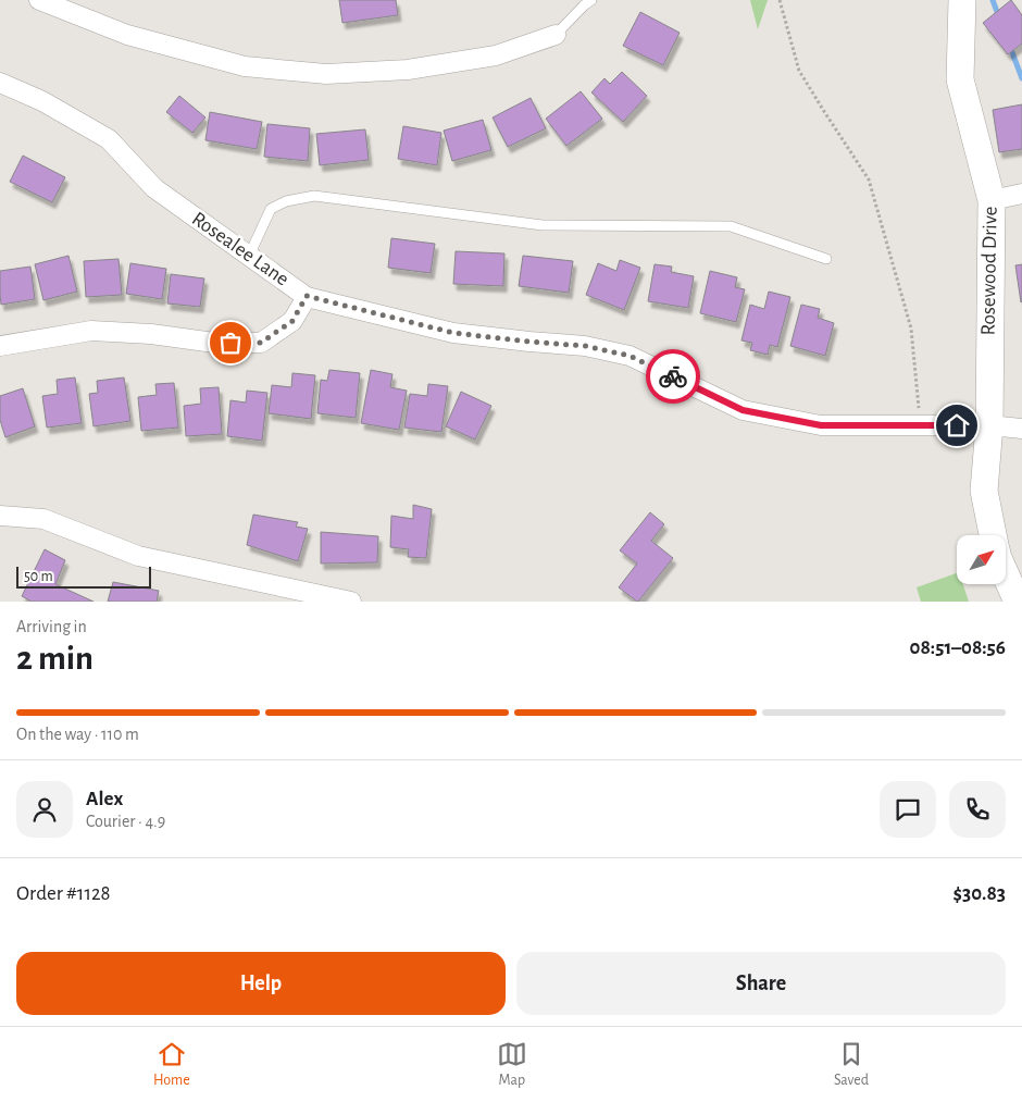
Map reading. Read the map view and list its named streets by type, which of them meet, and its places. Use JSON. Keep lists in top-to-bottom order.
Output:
{
  "streets": {
    "street": ["Rosealee Lane", "Rosewood Drive"]
  },
  "crossings": [
    ["Rosealee Lane", "Rosewood Drive"]
  ],
  "scale_bar": "50 m",
  "north": "top right",
  "page": {
    "scale": "50 m",
    "heading": ["2 min", "Arriving in", "08:51–08:56"],
    "panel": [
      "Alex",
      "Courier · 4.9",
      "Order #1128",
      "$30.83"
    ],
    "bar": "On the way · 110 m",
    "buttons": ["Help", "Share"],
    "tabs": ["Home", "Map", "Saved"]
  }
}
